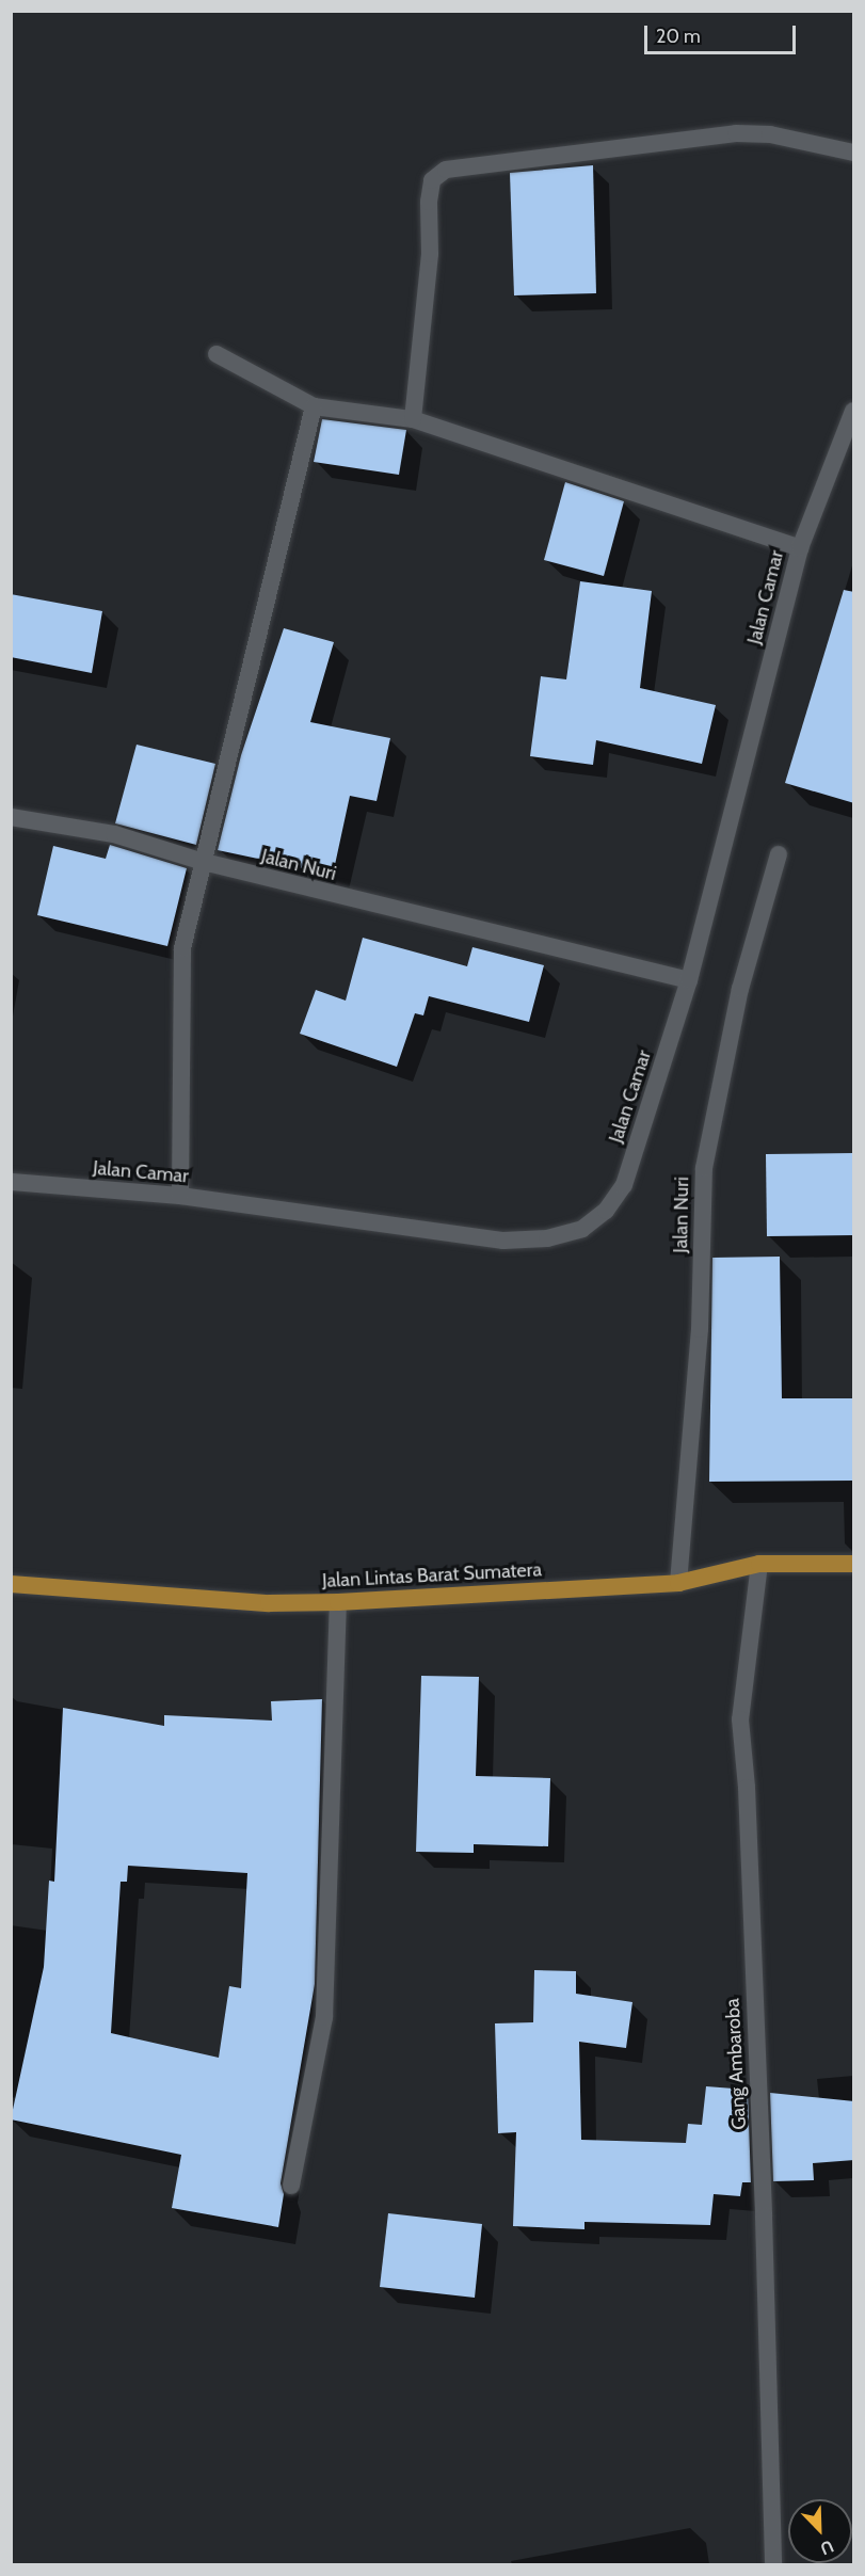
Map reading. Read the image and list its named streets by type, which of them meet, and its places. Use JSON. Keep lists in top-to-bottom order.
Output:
{
  "streets": {
    "highway": ["Jalan Lintas Barat Sumatera"],
    "street": ["Jalan Camar", "Jalan Nuri", "Gang Ambaroba"]
  },
  "crossings": [
    ["Jalan Camar", "Jalan Nuri"],
    ["Jalan Nuri", "Jalan Lintas Barat Sumatera"],
    ["Jalan Lintas Barat Sumatera", "Gang Ambaroba"]
  ],
  "scale_bar": "20 m",
  "north": "bottom right"
}
